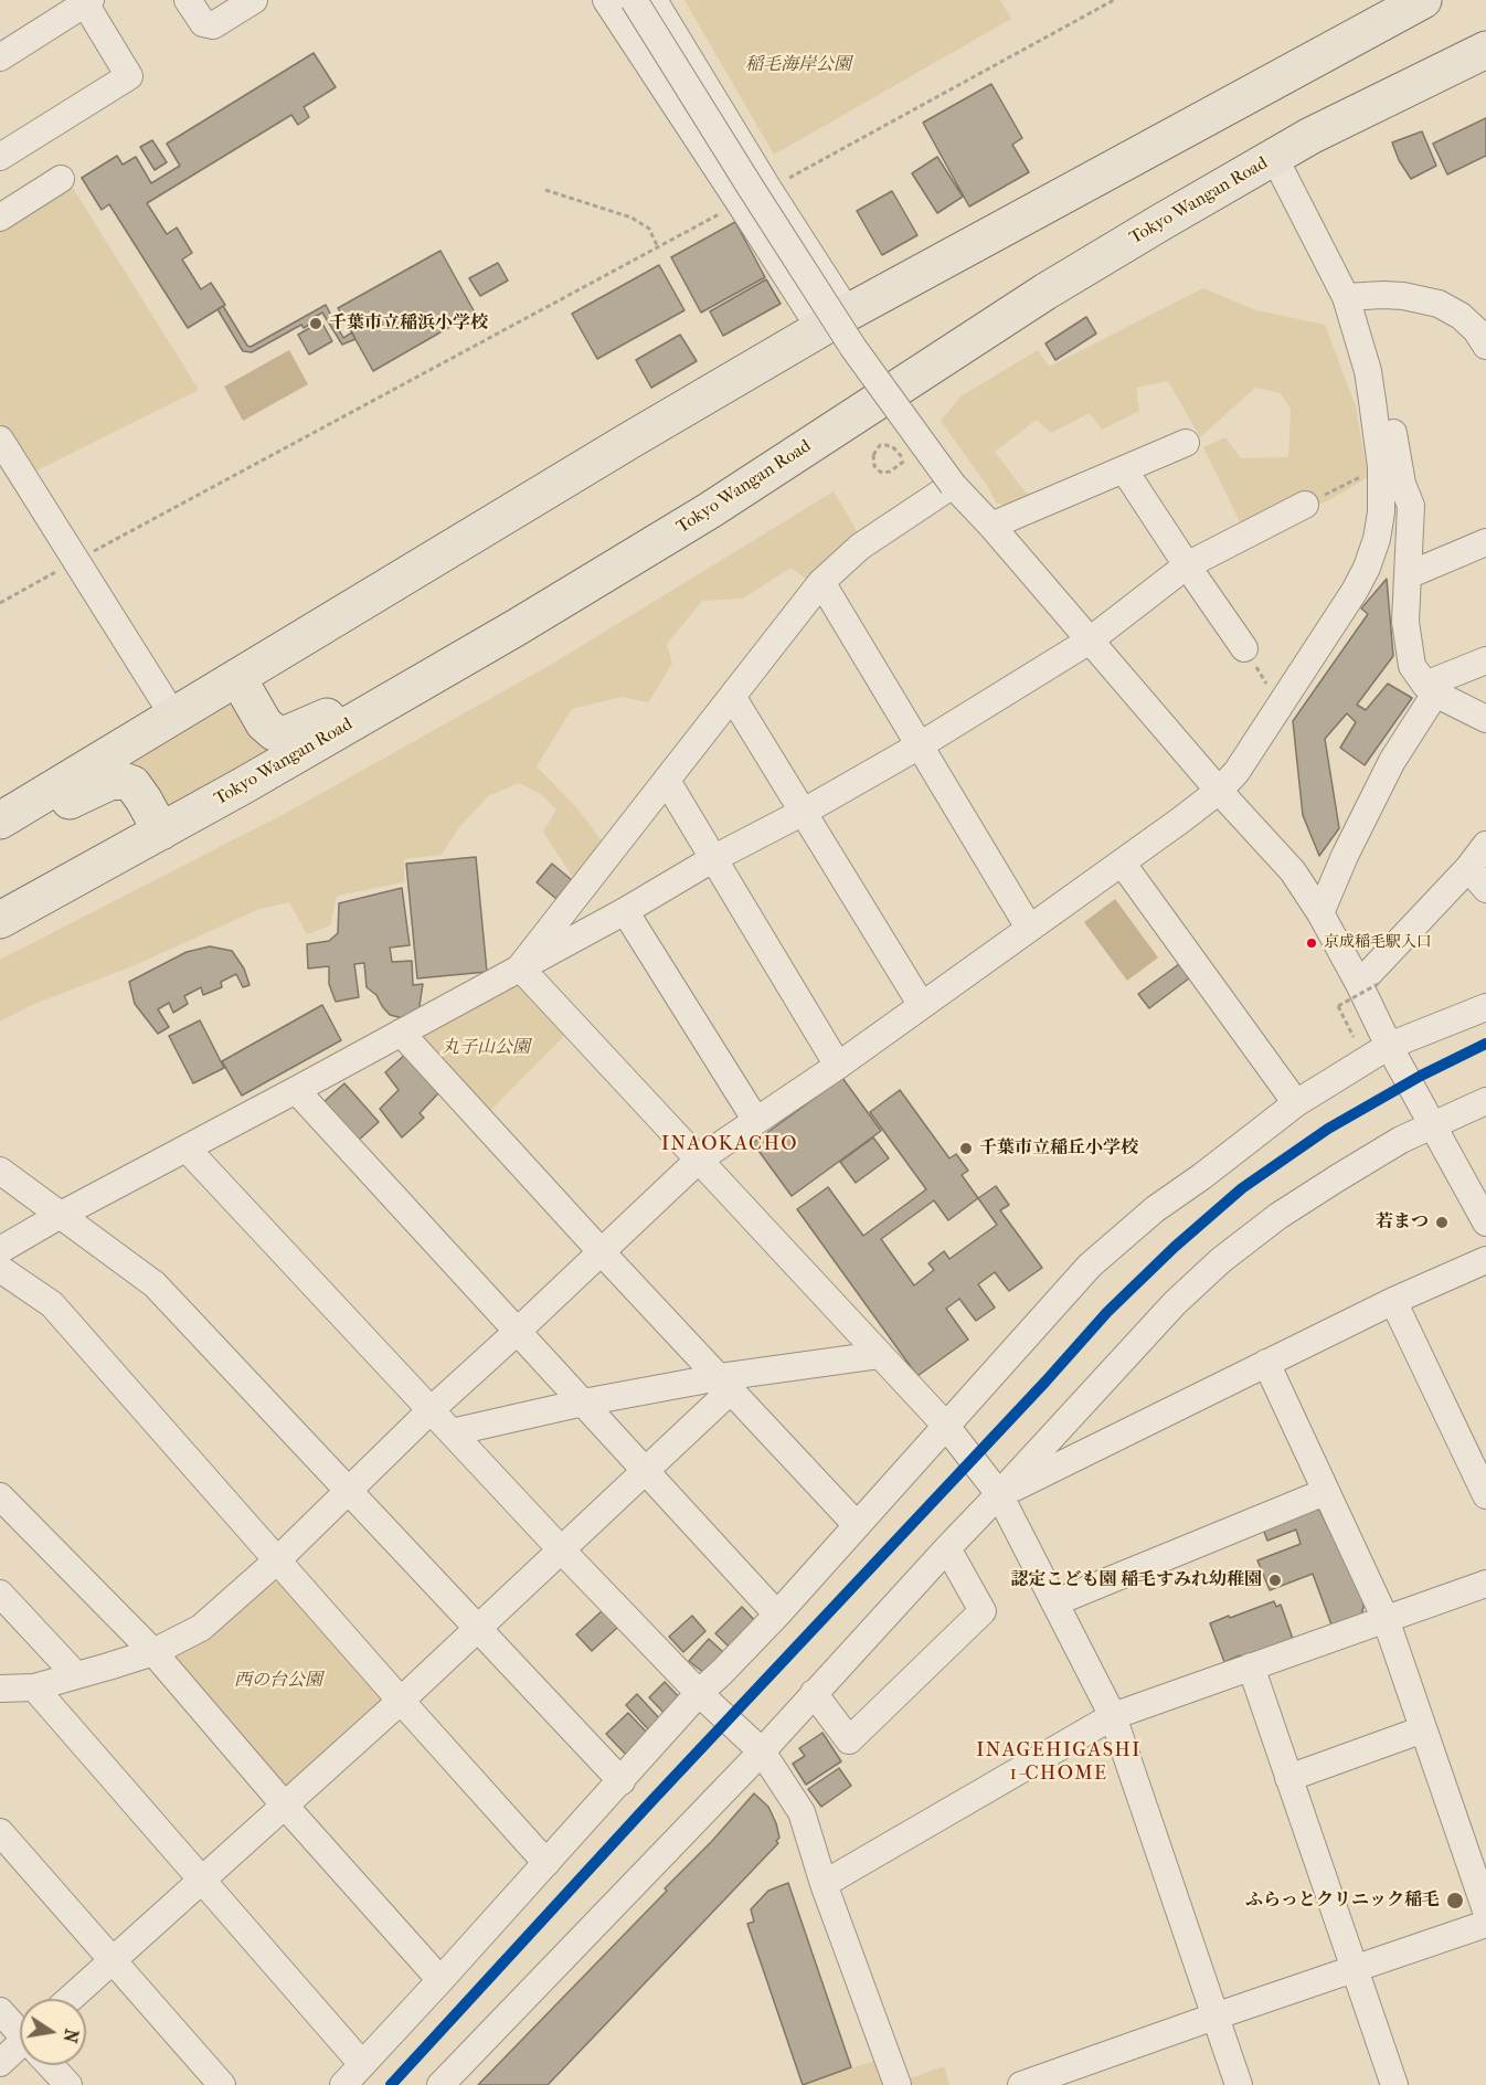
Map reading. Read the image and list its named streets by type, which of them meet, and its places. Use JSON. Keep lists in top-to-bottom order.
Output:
{
  "streets": {
    "highway": ["Tokyo Wangan Road"]
  },
  "districts": ["INAOKACHO", "INAGEHIGASHI 1-CHOME"],
  "parks": ["稲毛海岸公園", "丸子山公園", "西の台公園"],
  "places": [
    "千葉市立稲浜小学校",
    "京成稲毛駅入口",
    "千葉市立稲丘小学校",
    "若まつ",
    "認定こども園 稲毛すみれ幼稚園",
    "ふらっとクリニック稲毛"
  ],
  "north": "right"
}
